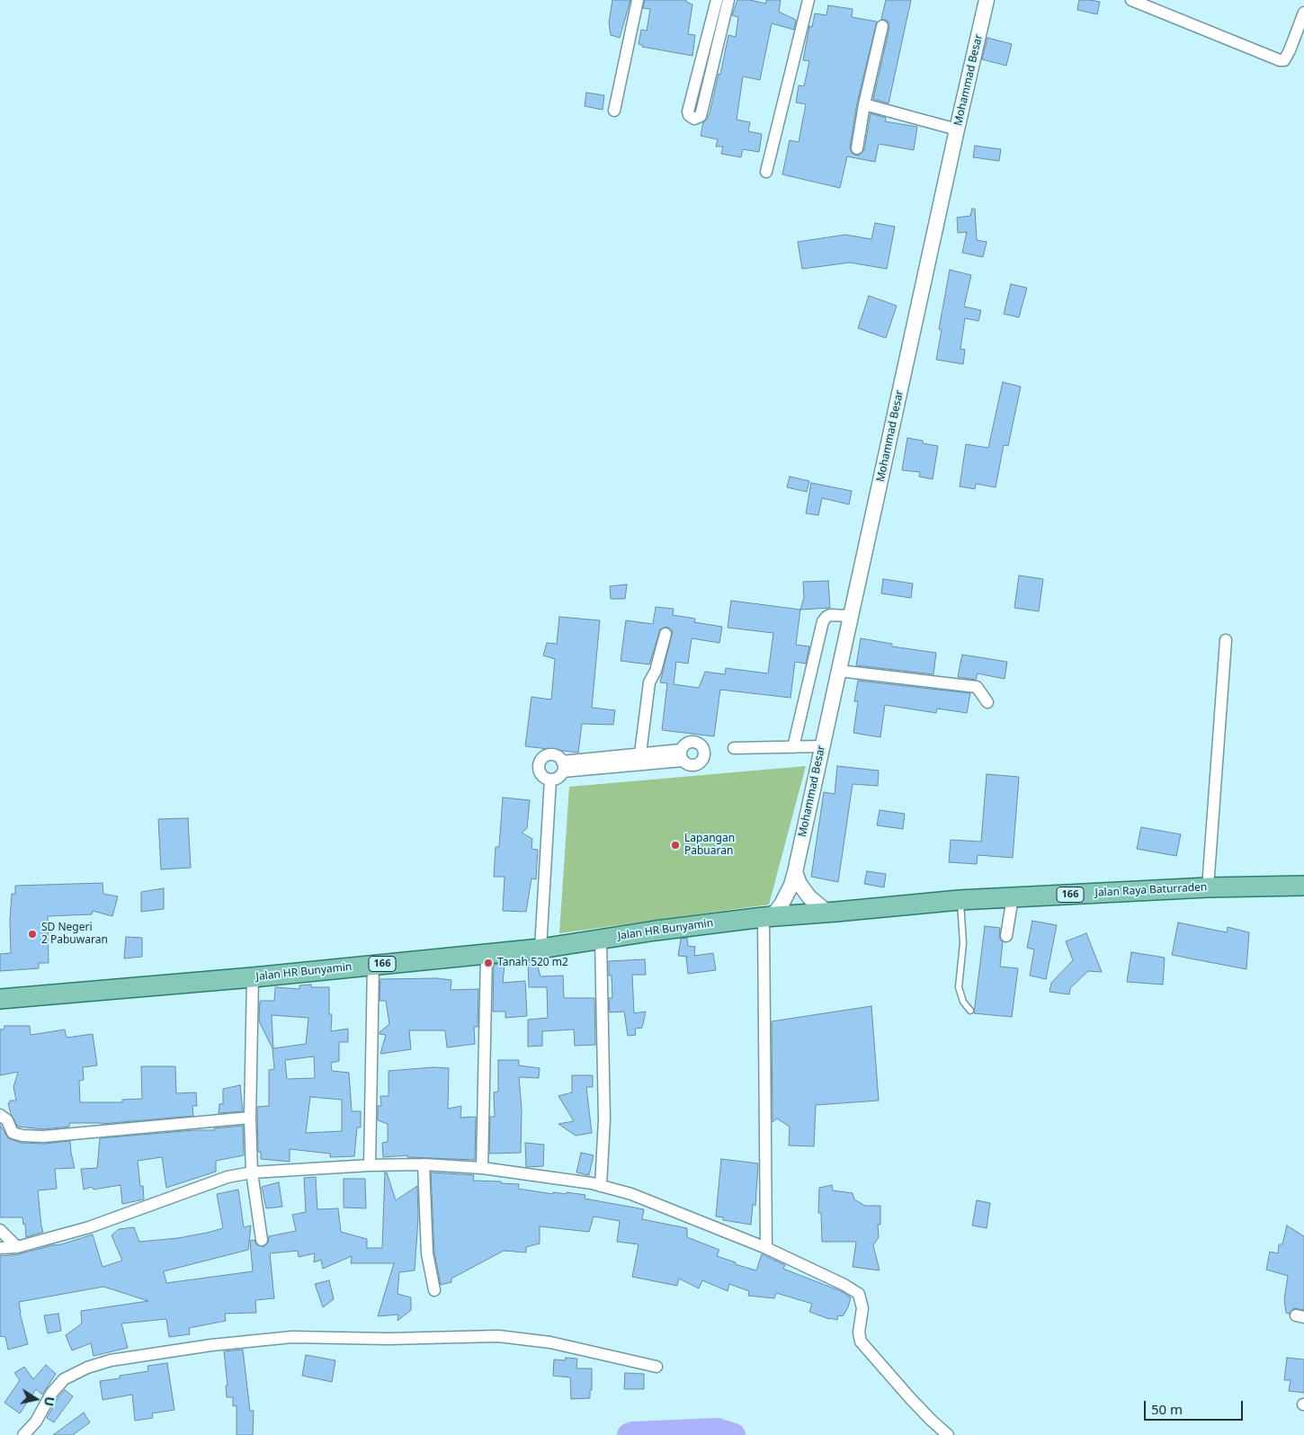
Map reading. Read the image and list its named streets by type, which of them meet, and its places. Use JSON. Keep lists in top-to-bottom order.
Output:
{
  "streets": {
    "main road": ["Jalan Raya Baturraden", "166", "Jalan HR Bunyamin"],
    "street": ["Mohammad Besar"]
  },
  "crossings": [
    ["Mohammad Besar", "Jalan Raya Baturraden"],
    ["Mohammad Besar", "Jalan HR Bunyamin"],
    ["Jalan Raya Baturraden", "Jalan HR Bunyamin"]
  ],
  "places": ["Lapangan Pabuaran", "SD Negeri 2 Pabuwaran", "Tanah 520 m2"],
  "scale_bar": "50 m",
  "north": "right"
}
